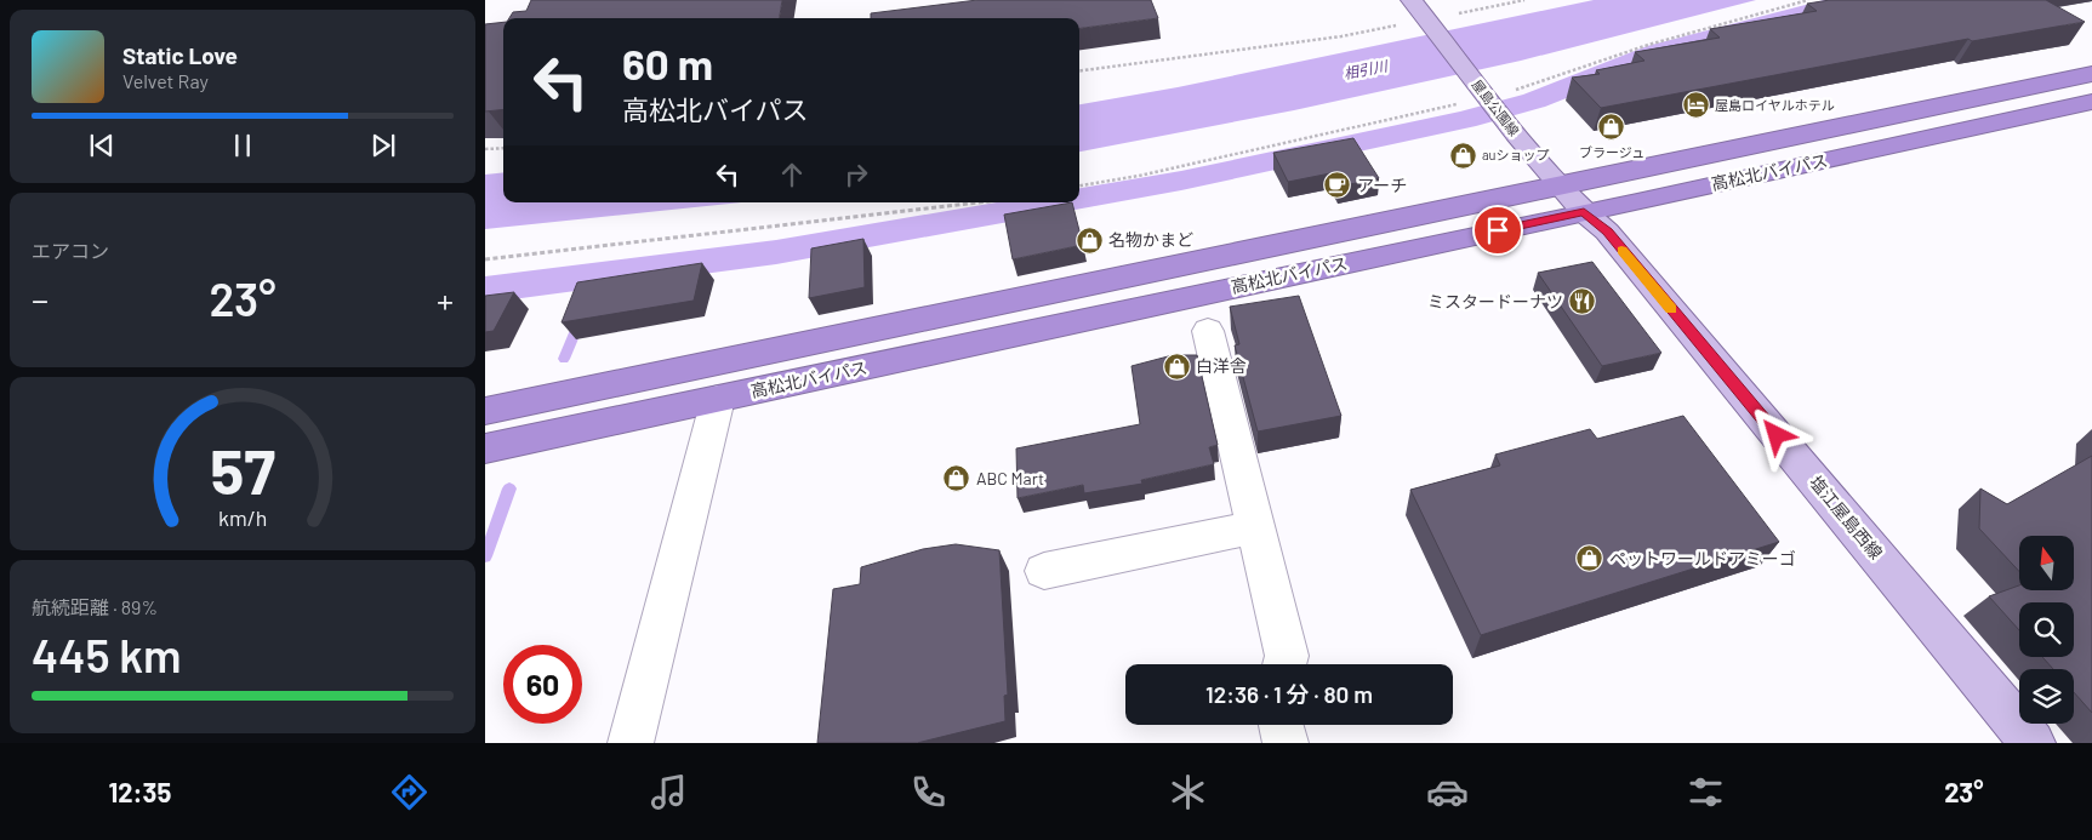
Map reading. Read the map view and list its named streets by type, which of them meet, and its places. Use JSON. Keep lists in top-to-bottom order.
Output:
{
  "streets": {
    "highway": ["高松北バイパス"],
    "main road": ["屋島公園線", "塩江屋島西線"]
  },
  "crossings": [
    ["屋島公園線", "高松北バイパス"],
    ["屋島公園線", "塩江屋島西線"],
    ["高松北バイパス", "塩江屋島西線"]
  ],
  "water": ["相引川"],
  "places": {
    "hotel": ["屋島ロイヤルホテル"],
    "shop": [
      "ブラージュ",
      "auショップ",
      "名物かまど",
      "白洋舎",
      "ABC Mart",
      "ペットワールドアミーゴ"
    ],
    "cafe": ["アーチ"],
    "restaurant": ["ミスタードーナツ"]
  },
  "north": "top",
  "page": {
    "turn": ["60 m", "高松北バイパス"],
    "song": ["Static Love", "Velvet Ray"],
    "tile": [
      "エアコン",
      ["航続距離 · 89%", "445 km"]
    ],
    "heat": ["−", "23°", "+"],
    "limit": "60",
    "trip": "12:36 · 1 分 · 80 m",
    "tabs": ["12:35", "23°"],
    "gauge": ["57", "km/h"]
  }
}
